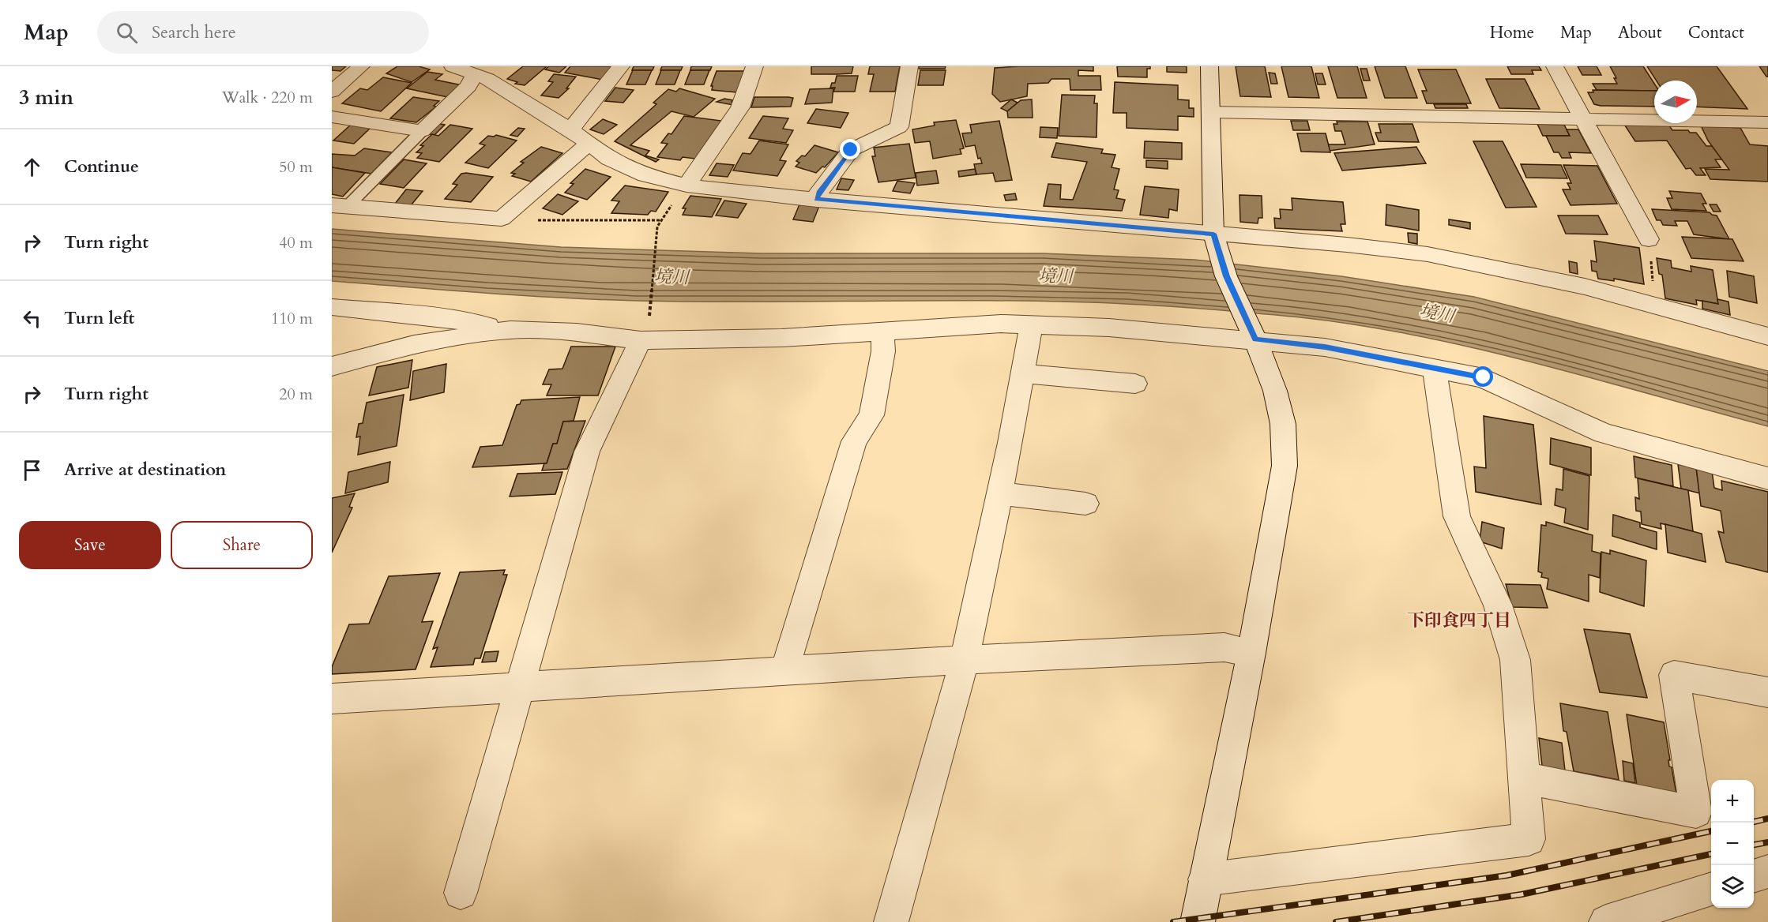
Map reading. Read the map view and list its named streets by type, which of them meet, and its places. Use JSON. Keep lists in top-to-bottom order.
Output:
{
  "districts": ["下印食四丁目"],
  "water": ["境川"],
  "north": "right",
  "page": {
    "header": "Map",
    "search": "Search here",
    "nav": [
      "Home",
      "Map",
      "About",
      "Contact"
    ],
    "heading": ["3 min", "Walk · 220 m"],
    "list": [
      ["Continue", "50 m"],
      ["Turn right", "40 m"],
      ["Turn left", "110 m"],
      ["Turn right", "20 m"],
      "Arrive at destination"
    ],
    "buttons": ["Save", "Share"],
    "map_buttons": ["+", "−"]
  }
}
